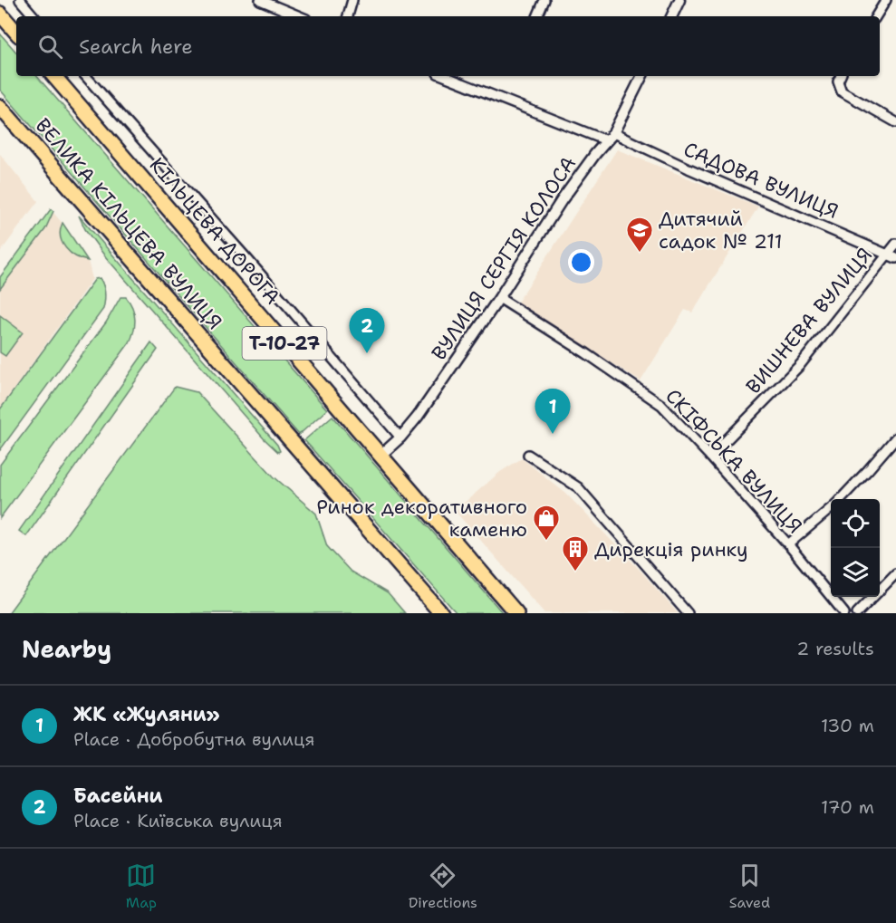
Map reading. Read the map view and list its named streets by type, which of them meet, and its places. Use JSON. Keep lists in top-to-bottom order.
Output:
{
  "streets": {
    "highway": ["ВЕЛИКА КІЛЬЦЕВА ВУЛИЦЯ", "КІЛЬЦЕВА ДОРОГА", "Т-10-27"],
    "street": [
      "САДОВА ВУЛИЦЯ",
      "ВУЛИЦЯ СЕРГІЯ КОЛОСА",
      "ВИШНЕВА ВУЛИЦЯ",
      "СКІФСЬКА ВУЛИЦЯ"
    ]
  },
  "crossings": [
    ["САДОВА ВУЛИЦЯ", "ВУЛИЦЯ СЕРГІЯ КОЛОСА"],
    ["САДОВА ВУЛИЦЯ", "ВИШНЕВА ВУЛИЦЯ"],
    ["КІЛЬЦЕВА ДОРОГА", "ВУЛИЦЯ СЕРГІЯ КОЛОСА"],
    ["ВУЛИЦЯ СЕРГІЯ КОЛОСА", "СКІФСЬКА ВУЛИЦЯ"],
    ["ВИШНЕВА ВУЛИЦЯ", "СКІФСЬКА ВУЛИЦЯ"]
  ],
  "places": {
    "school or university": ["Дитячий садок № 211"],
    "shop": ["Ринок декоративного каменю"],
    "building": ["Дирекція ринку"]
  },
  "page": {
    "search": "Search here",
    "pins": ["2", "1"],
    "heading": ["Nearby", "2 results"],
    "list": [
      {
        "mark": "1",
        "name": "ЖК «Жуляни»",
        "note": "Place · Добробутна вулиця",
        "value": "130 m"
      },
      {
        "mark": "2",
        "name": "Басейни",
        "note": "Place · Київська вулиця",
        "value": "170 m"
      }
    ],
    "nav": ["Map", "Directions", "Saved"]
  }
}
